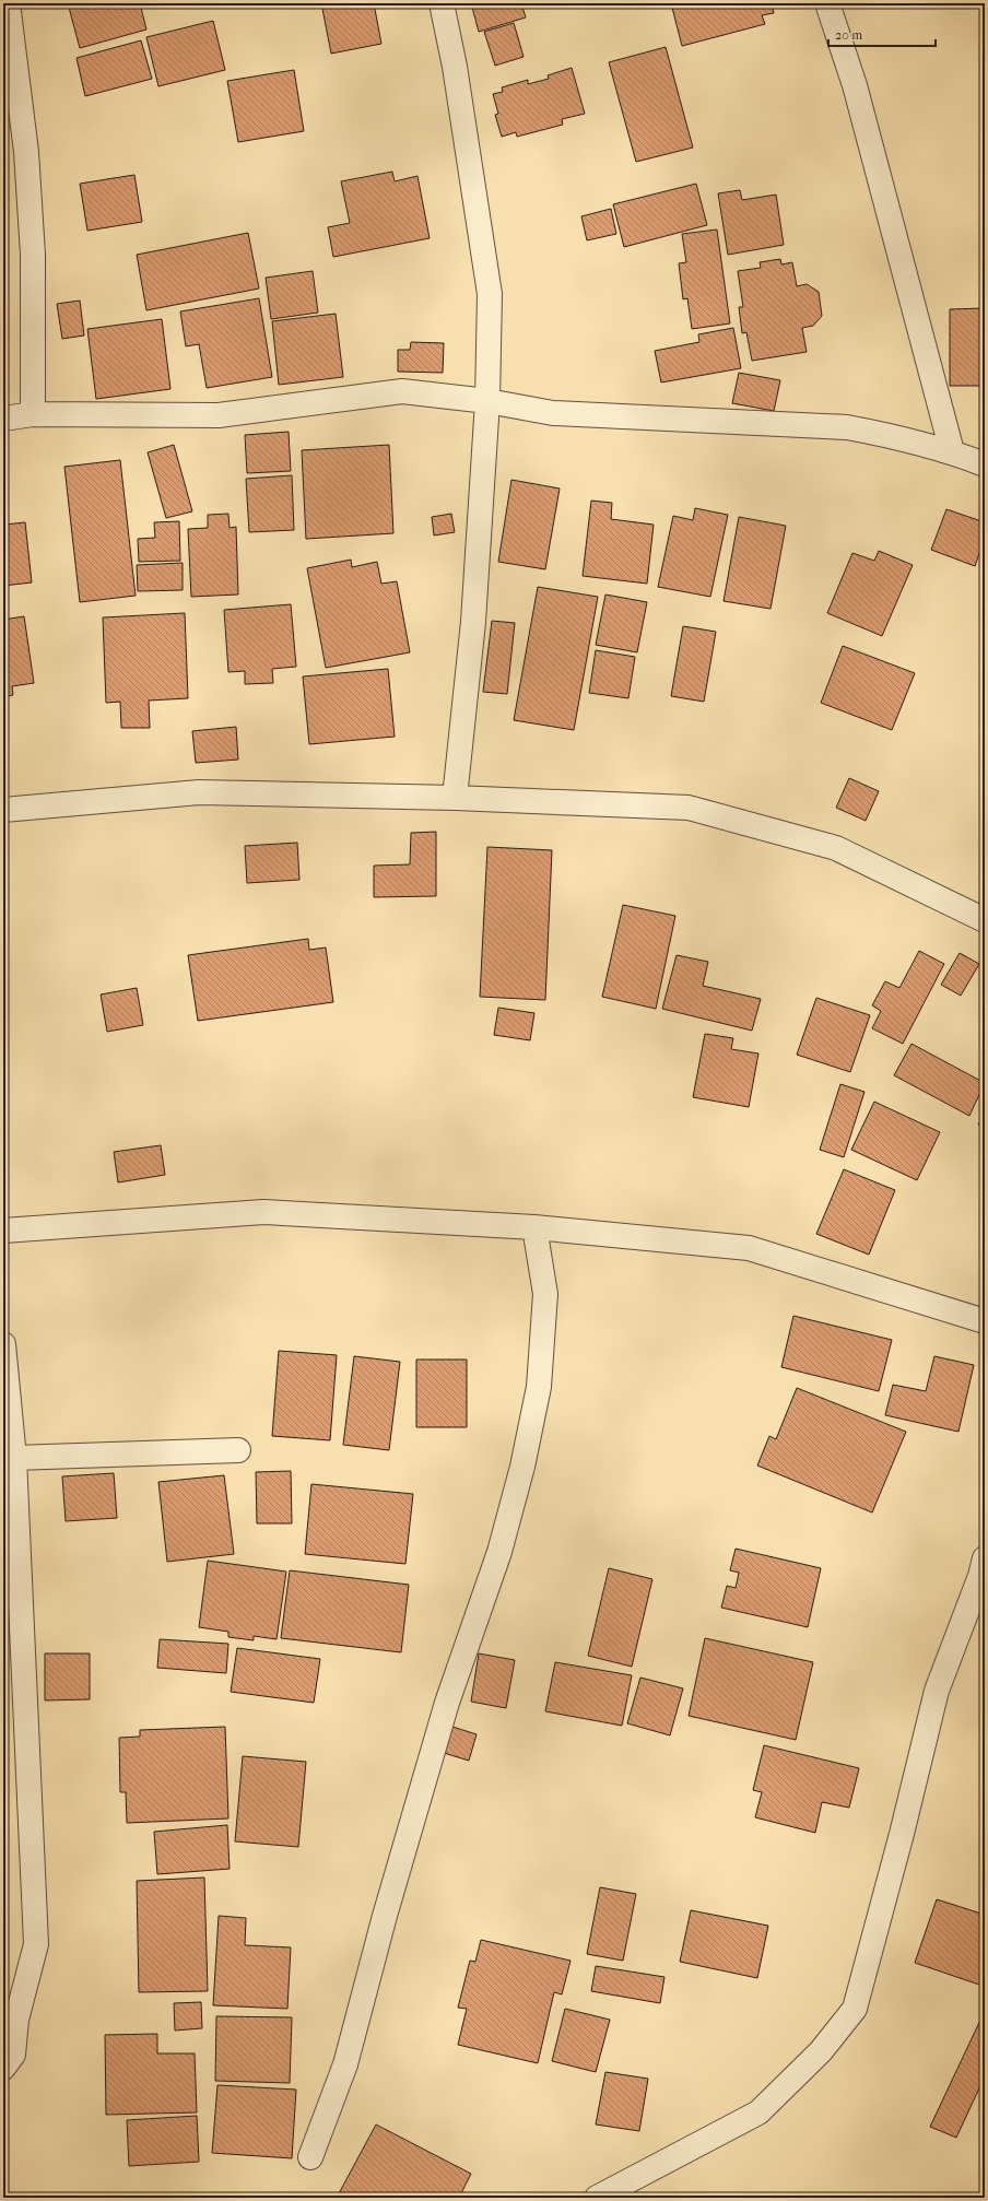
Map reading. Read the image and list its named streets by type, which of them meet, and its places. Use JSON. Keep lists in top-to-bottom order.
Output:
{
  "scale_bar": "20 m"
}
